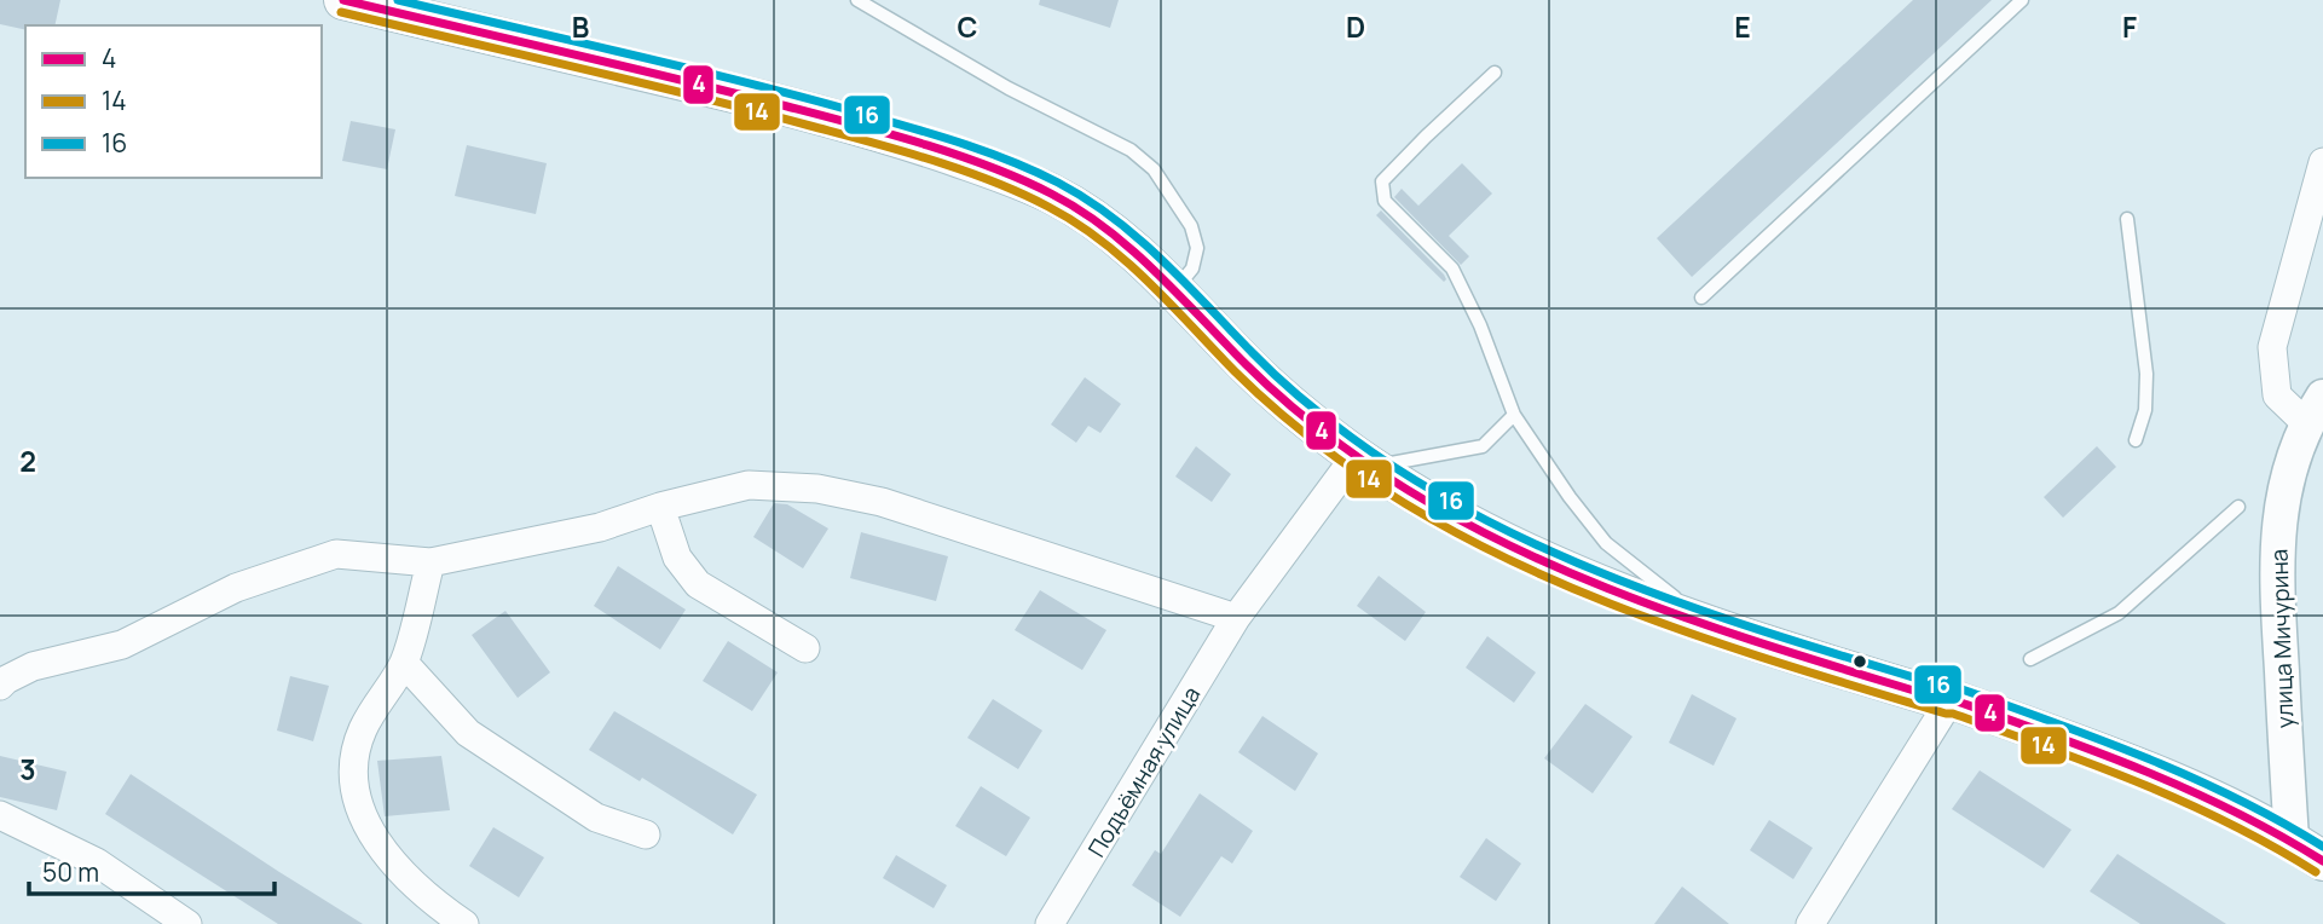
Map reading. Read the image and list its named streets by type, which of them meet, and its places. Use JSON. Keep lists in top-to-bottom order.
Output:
{
  "streets": {
    "street": ["улица Мичурина", "Подъёмная улица"]
  },
  "lines": ["transit line 4", "transit line 16", "transit line 14"],
  "legend": ["4", "14", "16"],
  "scale_bar": "50 m",
  "grid": {
    "columns": [
      "B",
      "C",
      "D",
      "E",
      "F"
    ],
    "rows": ["2", "3"]
  }
}
